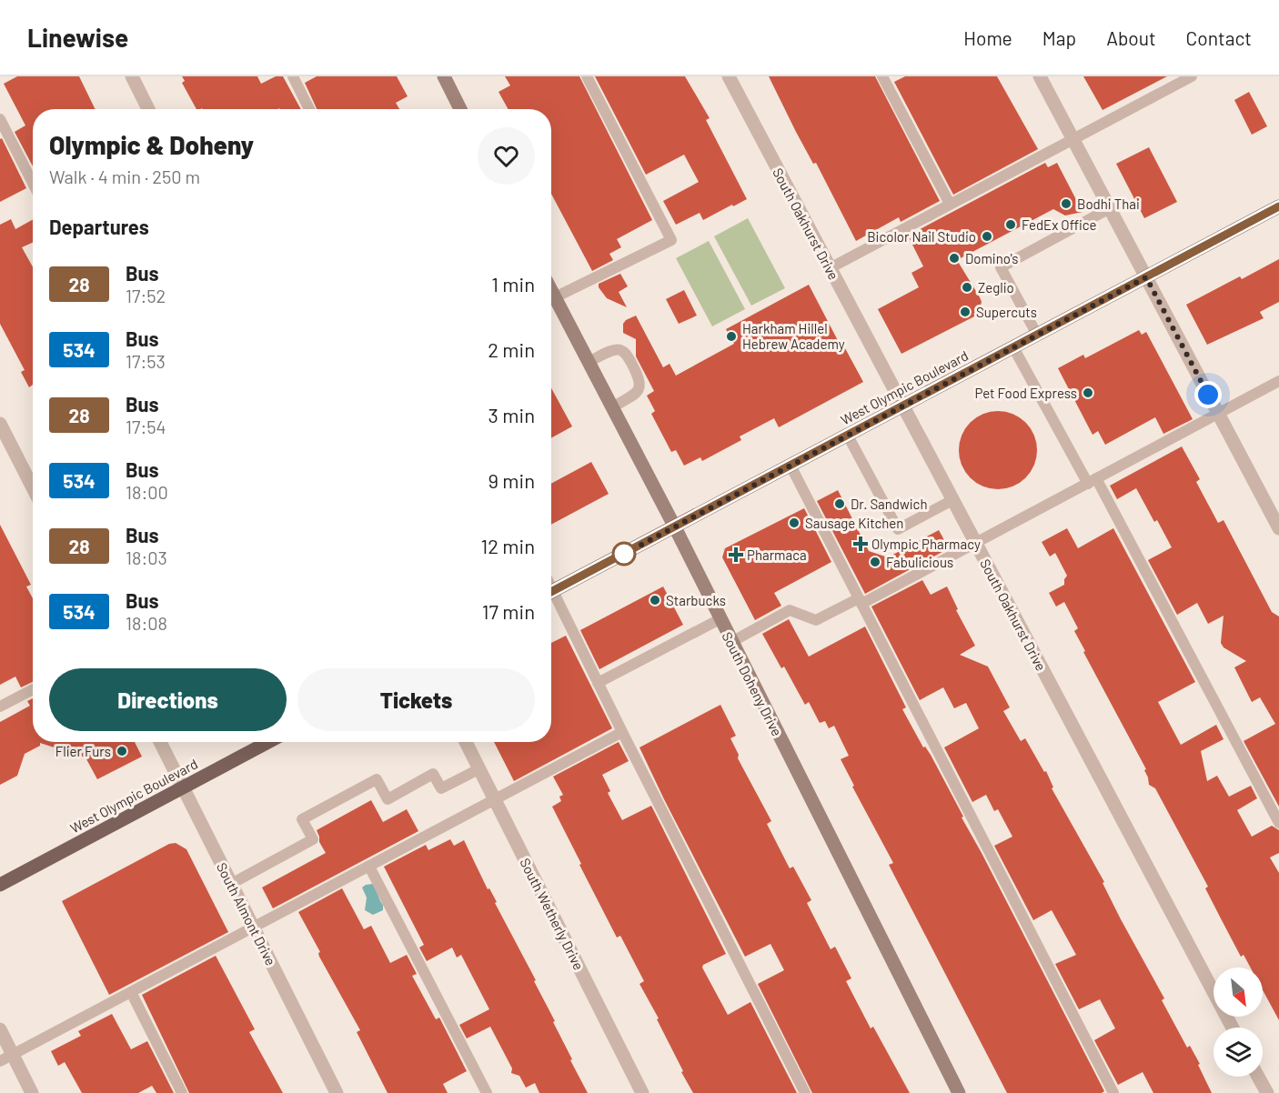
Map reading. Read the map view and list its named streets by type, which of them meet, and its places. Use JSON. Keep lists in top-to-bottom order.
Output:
{
  "streets": {
    "main road": ["West Olympic Boulevard"],
    "street": [
      "South Oakhurst Drive",
      "South Doheny Drive",
      "South Almont Drive",
      "South Wetherly Drive"
    ]
  },
  "crossings": [
    ["South Oakhurst Drive", "West Olympic Boulevard"],
    ["West Olympic Boulevard", "South Doheny Drive"],
    ["West Olympic Boulevard", "South Almont Drive"]
  ],
  "places": {
    "other": [
      "Bodhi Thai",
      "FedEx Office",
      "Bicolor Nail Studio",
      "Domino's",
      "Zeglio",
      "Supercuts",
      "Harkham Hillel Hebrew Academy",
      "Pet Food Express",
      "Dr. Sandwich",
      "Sausage Kitchen",
      "Fabulicious",
      "Starbucks",
      "Flier Furs"
    ],
    "health": ["Olympic Pharmacy", "Pharmaca"]
  },
  "lines": ["bus line 28"],
  "north": "bottom right",
  "page": {
    "header": "Linewise",
    "nav": [
      "Home",
      "Map",
      "About",
      "Contact"
    ],
    "heading": [
      ["Olympic & Doheny", "Walk · 4 min · 250 m"],
      "Departures"
    ],
    "list": [
      {
        "mark": "28",
        "name": "Bus",
        "note": "17:52",
        "value": "1 min"
      },
      {
        "mark": "534",
        "name": "Bus",
        "note": "17:53",
        "value": "2 min"
      },
      {
        "mark": "28",
        "name": "Bus",
        "note": "17:54",
        "value": "3 min"
      },
      {
        "mark": "534",
        "name": "Bus",
        "note": "18:00",
        "value": "9 min"
      },
      {
        "mark": "28",
        "name": "Bus",
        "note": "18:03",
        "value": "12 min"
      },
      {
        "mark": "534",
        "name": "Bus",
        "note": "18:08",
        "value": "17 min"
      }
    ],
    "buttons": ["Directions", "Tickets"]
  }
}
